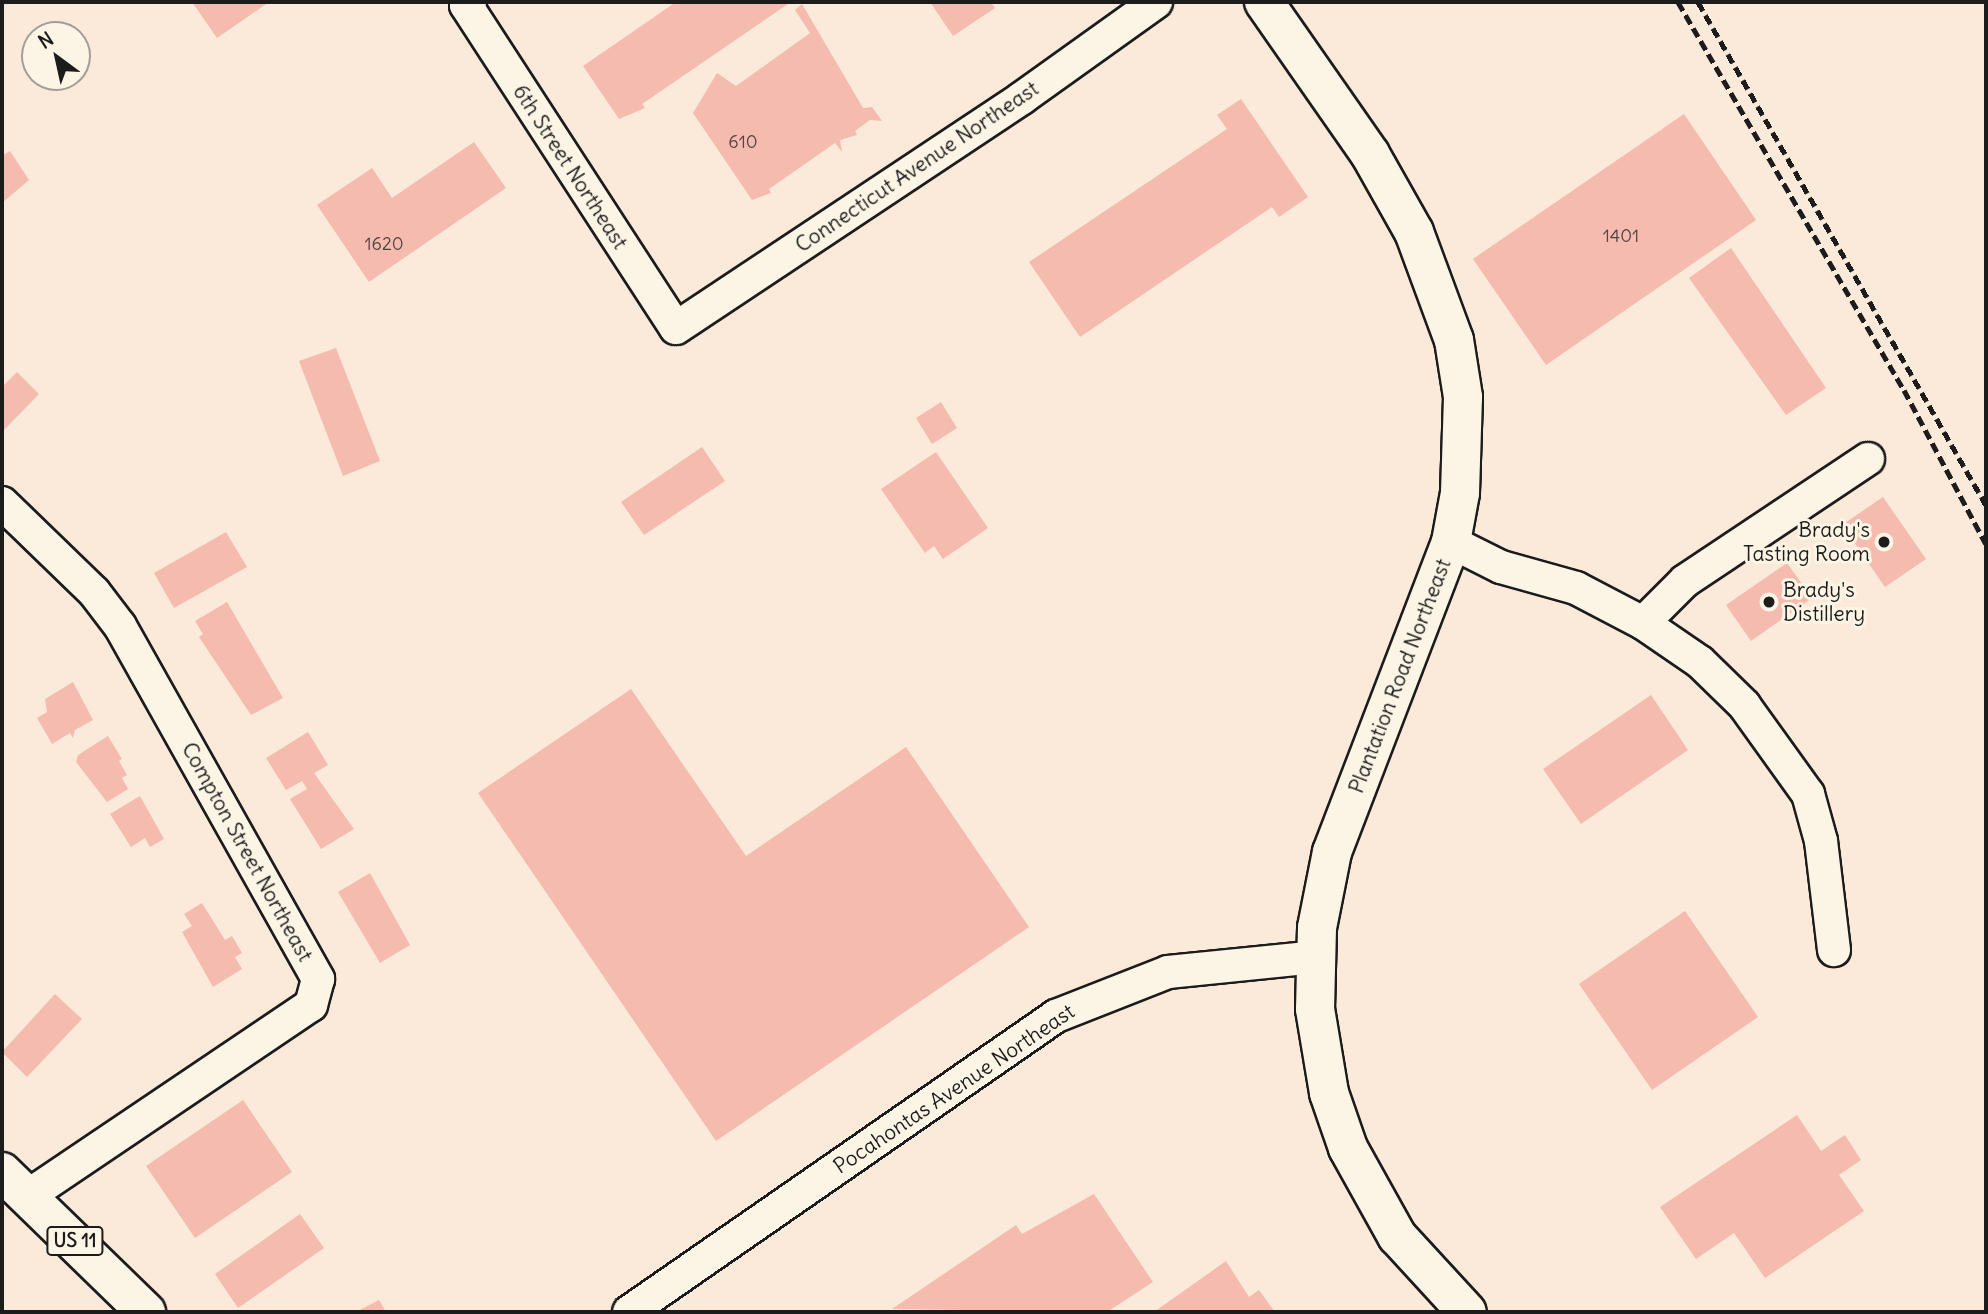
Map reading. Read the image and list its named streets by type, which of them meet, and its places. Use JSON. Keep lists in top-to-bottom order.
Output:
{
  "streets": {
    "street": [
      "6th Street Northeast",
      "Connecticut Avenue Northeast",
      "Plantation Road Northeast",
      "Compton Street Northeast",
      "Pocahontas Avenue Northeast",
      "US 11"
    ]
  },
  "crossings": [
    ["6th Street Northeast", "Connecticut Avenue Northeast"],
    ["Plantation Road Northeast", "Pocahontas Avenue Northeast"],
    ["Compton Street Northeast", "US 11"]
  ],
  "places": ["Brady's Tasting Room", "Brady's Distillery"],
  "house_numbers": ["610", "1401", "1620"],
  "north": "top left"
}
